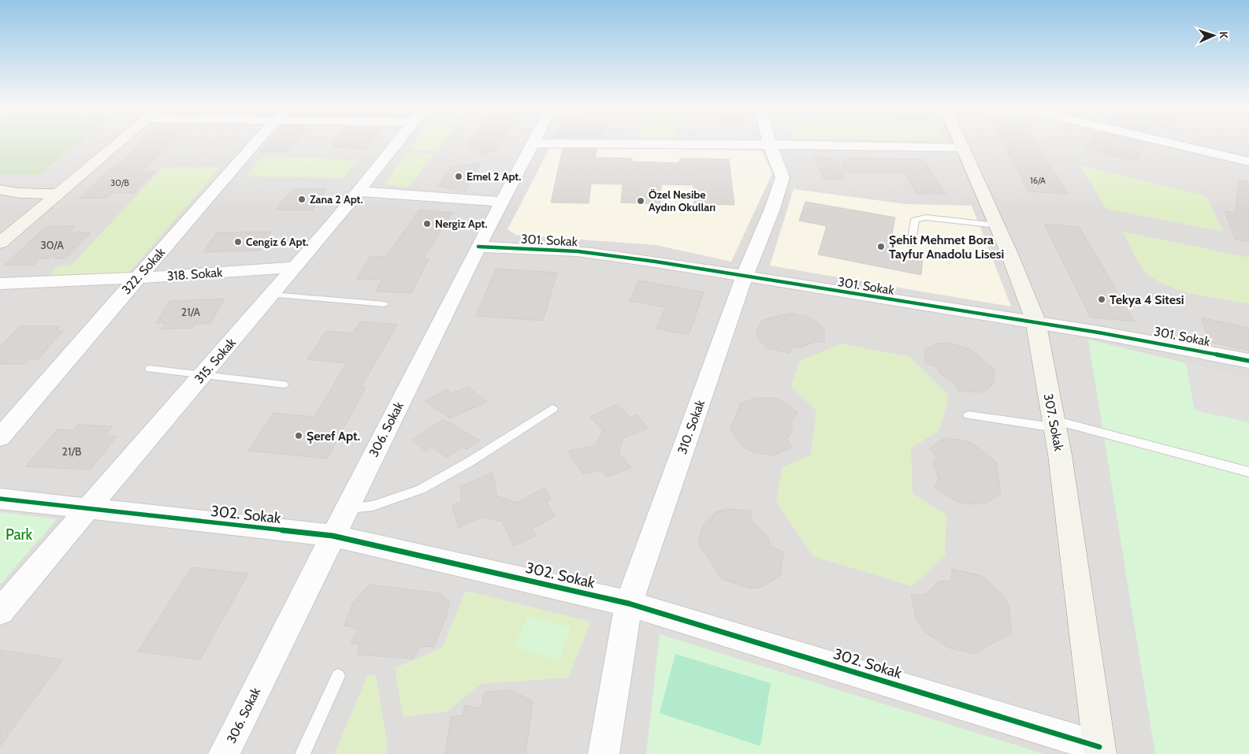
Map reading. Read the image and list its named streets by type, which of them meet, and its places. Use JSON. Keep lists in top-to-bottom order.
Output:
{
  "streets": {
    "street": [
      "301. Sokak",
      "322. Sokak",
      "318. Sokak",
      "315. Sokak",
      "307. Sokak",
      "310. Sokak",
      "306. Sokak",
      "302. Sokak"
    ]
  },
  "crossings": [
    ["301. Sokak", "307. Sokak"],
    ["301. Sokak", "310. Sokak"],
    ["301. Sokak", "306. Sokak"],
    ["322. Sokak", "318. Sokak"],
    ["318. Sokak", "315. Sokak"],
    ["315. Sokak", "302. Sokak"],
    ["307. Sokak", "302. Sokak"],
    ["310. Sokak", "302. Sokak"],
    ["306. Sokak", "302. Sokak"]
  ],
  "parks": ["Park"],
  "places": [
    "Emel 2 Apt.",
    "Zana 2 Apt.",
    "Özel Nesibe Aydın Okulları",
    "Nergiz Apt.",
    "Cengiz 6 Apt.",
    "Şehit Mehmet Bora Tayfur Anadolu Lisesi",
    "Tekya 4 Sitesi",
    "Şeref Apt."
  ],
  "house_numbers": [
    "16/A",
    "30/B",
    "30/A",
    "21/A",
    "21/B"
  ],
  "north": "right"
}
